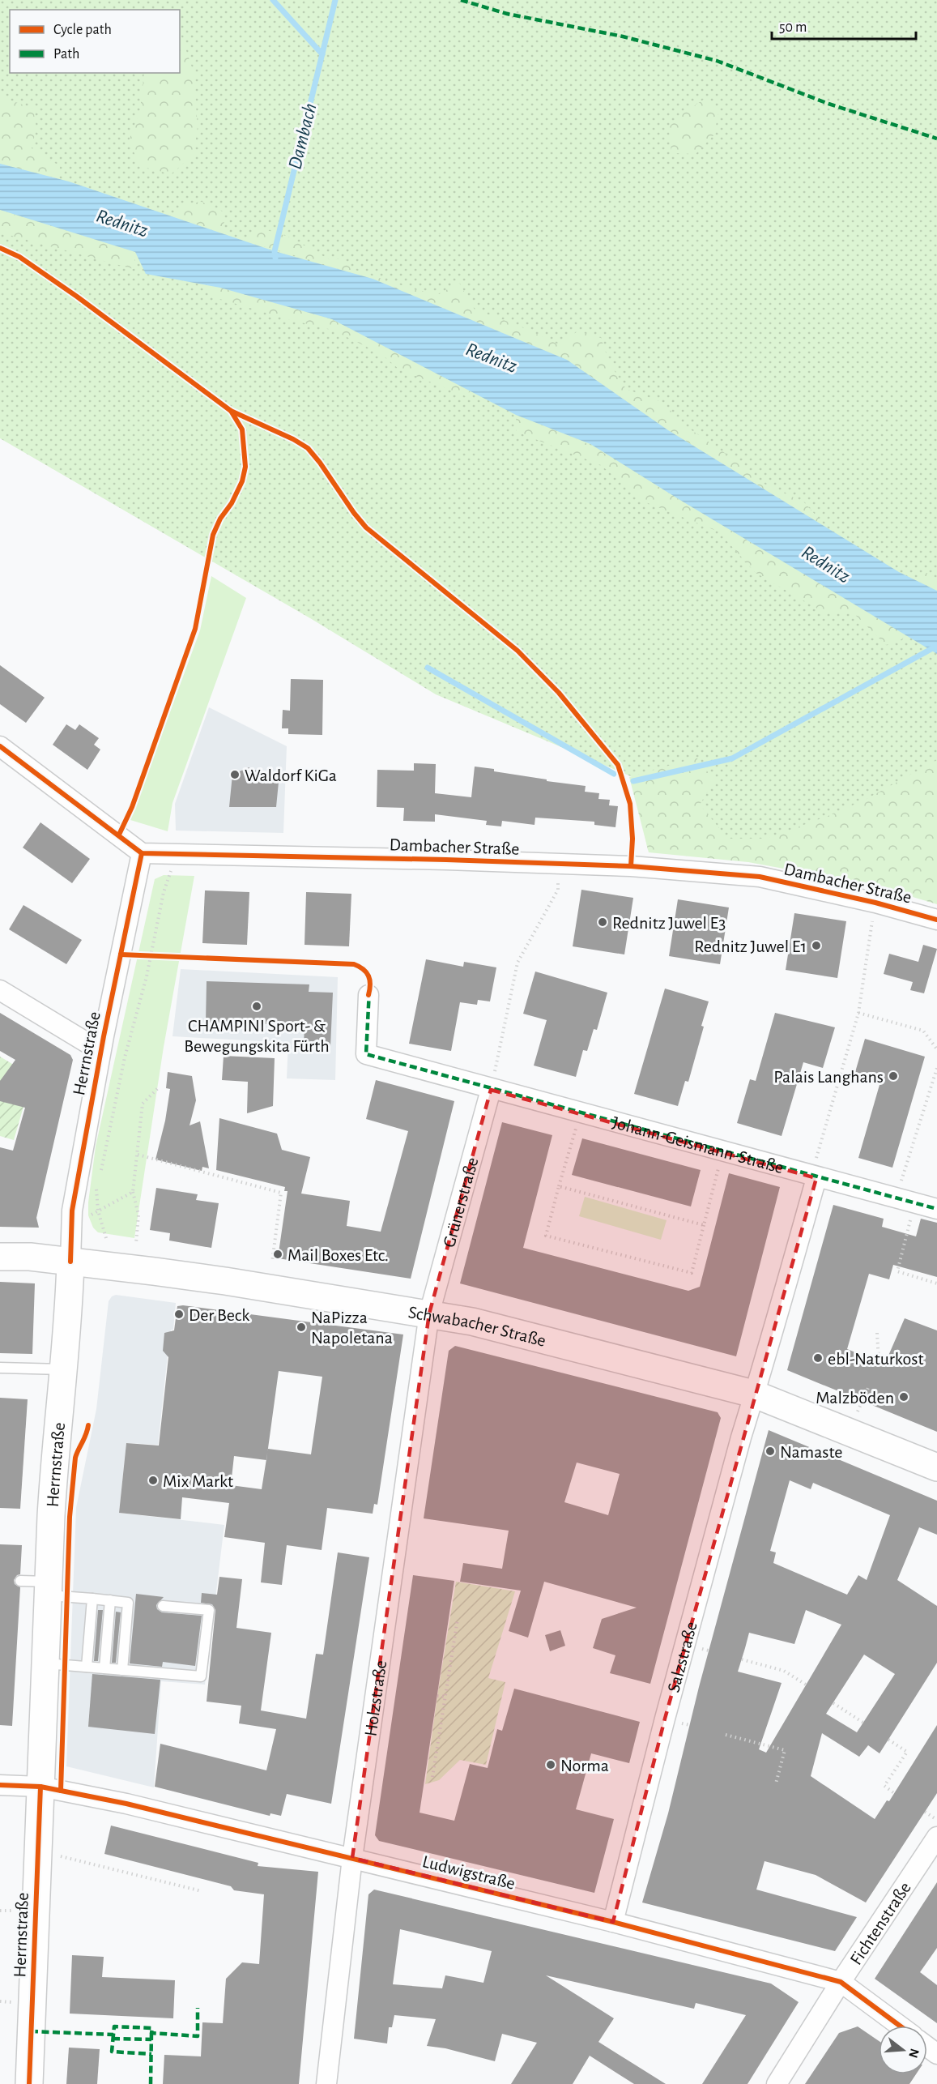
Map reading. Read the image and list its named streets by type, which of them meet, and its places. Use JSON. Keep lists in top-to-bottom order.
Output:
{
  "streets": {
    "main road": ["Herrnstraße", "Schwabacher Straße"],
    "street": [
      "Dambacher Straße",
      "Johann-Geismann-Straße",
      "Grünerstraße",
      "Salzstraße",
      "Holzstraße",
      "Ludwigstraße",
      "Fichtenstraße"
    ]
  },
  "crossings": [
    ["Dambacher Straße", "Herrnstraße"],
    ["Herrnstraße", "Schwabacher Straße"],
    ["Herrnstraße", "Ludwigstraße"],
    ["Johann-Geismann-Straße", "Grünerstraße"],
    ["Grünerstraße", "Schwabacher Straße"],
    ["Grünerstraße", "Holzstraße"],
    ["Schwabacher Straße", "Salzstraße"],
    ["Schwabacher Straße", "Holzstraße"],
    ["Salzstraße", "Ludwigstraße"],
    ["Holzstraße", "Ludwigstraße"],
    ["Ludwigstraße", "Fichtenstraße"]
  ],
  "water": ["Dambach", "Rednitz"],
  "places": [
    "Waldorf KiGa",
    "Rednitz Juwel E3",
    "Rednitz Juwel E1",
    "CHAMPINI Sport- & Bewegungskita Fürth",
    "Palais Langhans",
    "Mail Boxes Etc.",
    "Der Beck",
    "NaPizza Napoletana",
    "ebl-Naturkost",
    "Malzböden",
    "Namaste",
    "Mix Markt",
    "Norma"
  ],
  "legend": ["Cycle path", "Path"],
  "scale_bar": "50 m",
  "north": "right"
}
